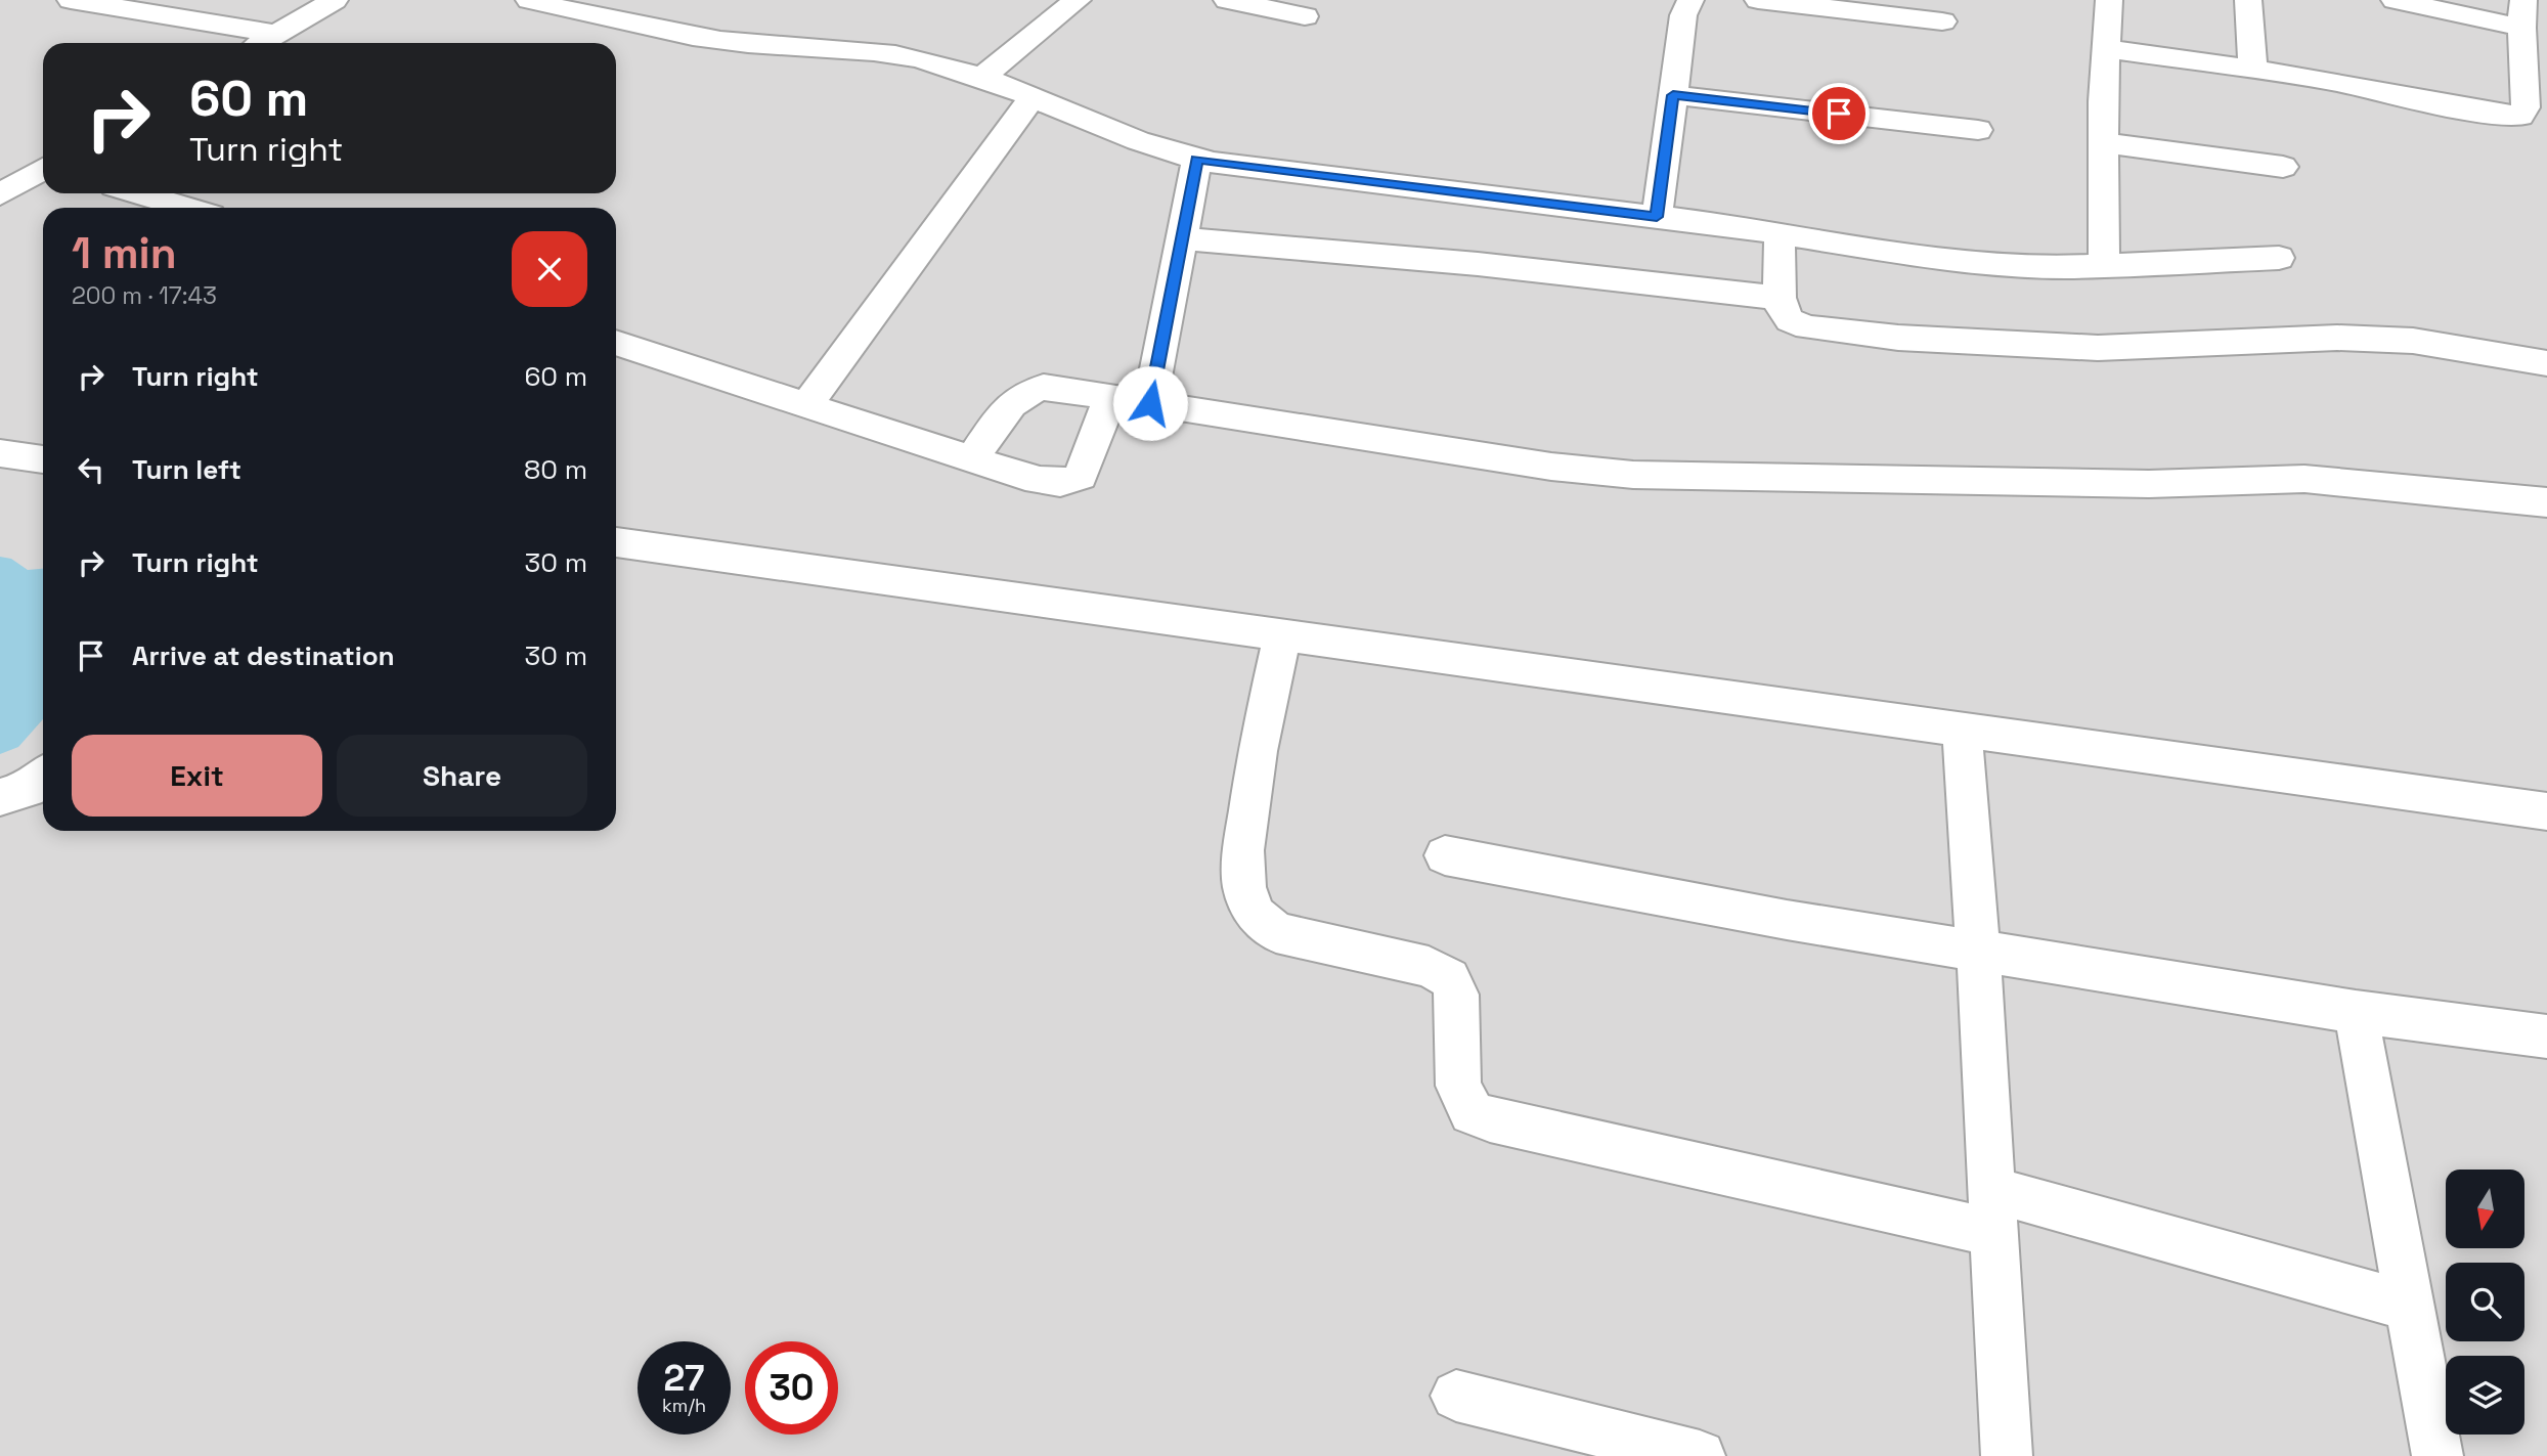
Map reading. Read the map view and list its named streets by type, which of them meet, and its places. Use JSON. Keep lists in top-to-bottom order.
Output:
{
  "north": "bottom",
  "page": {
    "turn": ["60 m", "Turn right"],
    "heading": ["1 min", "200 m · 17:43"],
    "list": [
      {
        "name": "Turn right",
        "value": "60 m"
      },
      {
        "name": "Turn left",
        "value": "80 m"
      },
      {
        "name": "Turn right",
        "value": "30 m"
      },
      {
        "name": "Arrive at destination",
        "value": "30 m"
      }
    ],
    "buttons": ["Exit", "Share"],
    "speed": "27 km/h",
    "limit": "30"
  }
}
